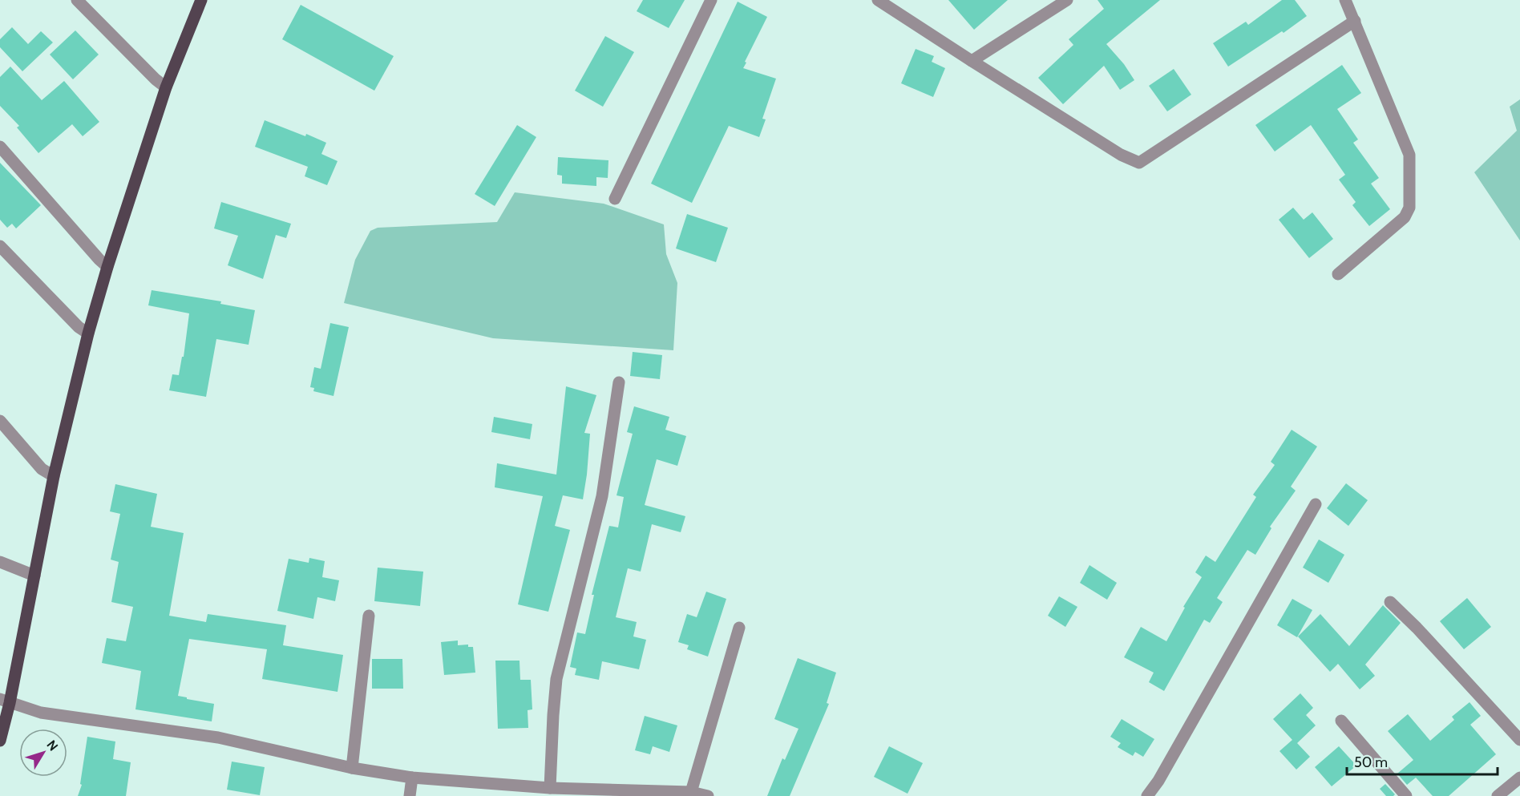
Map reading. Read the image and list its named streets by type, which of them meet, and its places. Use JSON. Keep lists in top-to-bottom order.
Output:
{
  "scale_bar": "50 m",
  "north": "top right"
}
